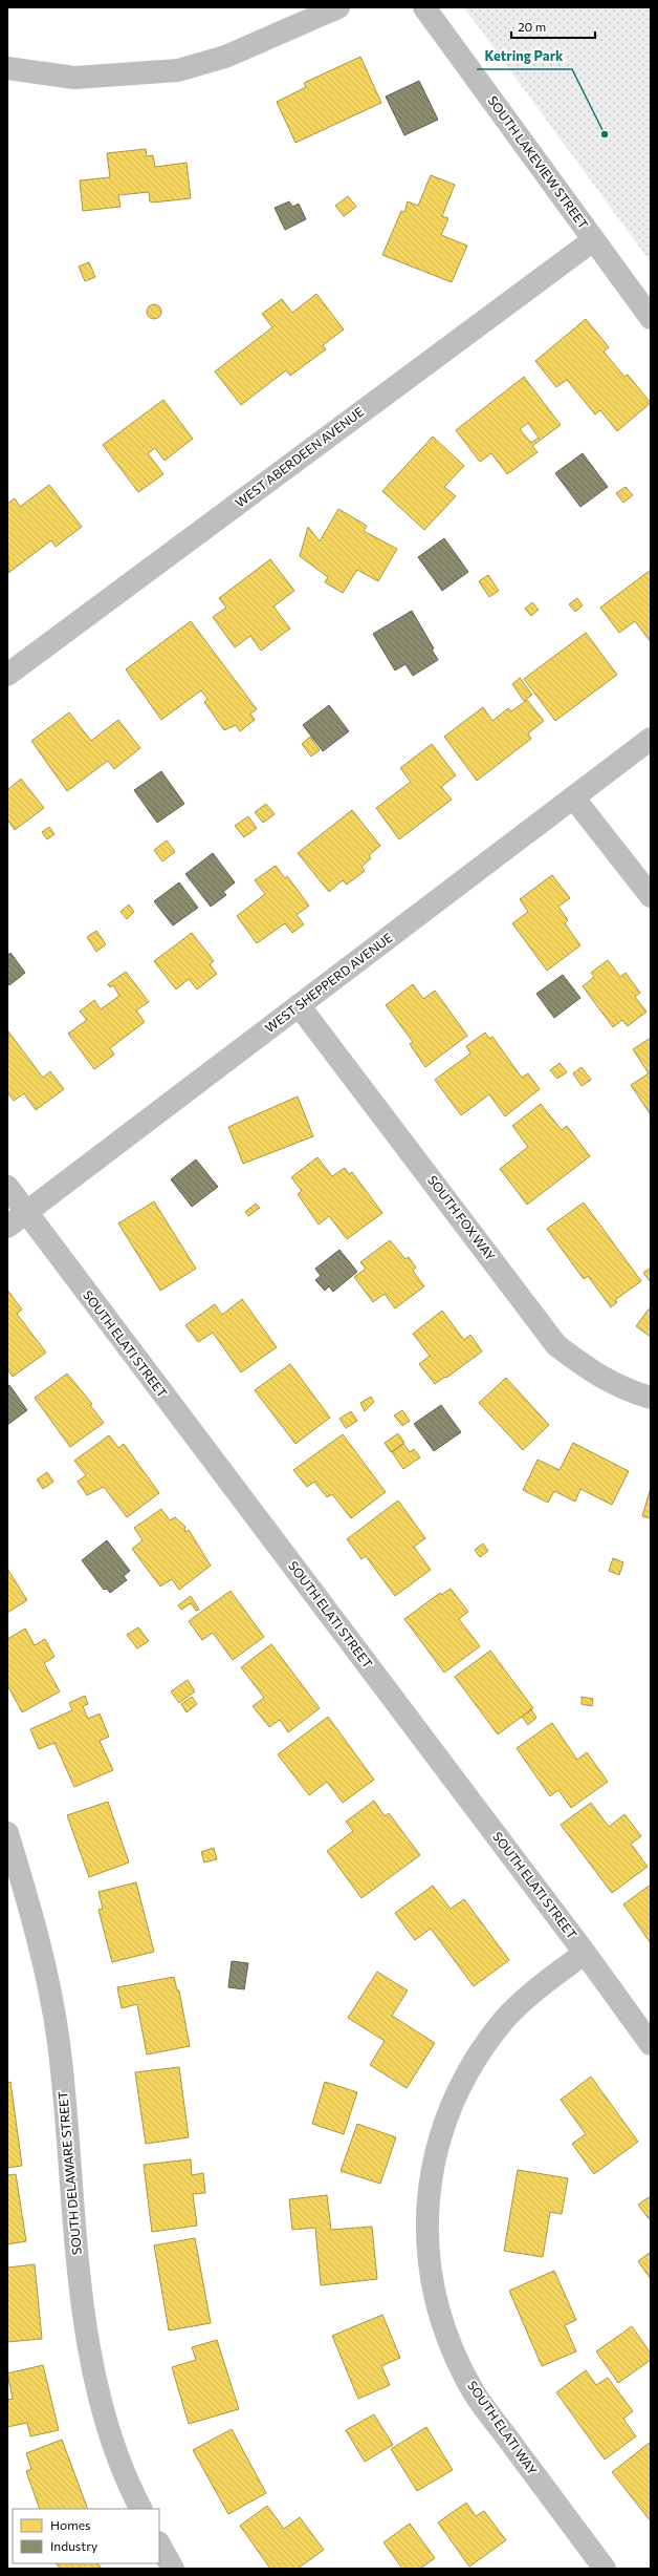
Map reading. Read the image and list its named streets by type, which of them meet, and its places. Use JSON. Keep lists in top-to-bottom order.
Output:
{
  "streets": {
    "street": [
      "SOUTH LAKEVIEW STREET",
      "WEST ABERDEEN AVENUE",
      "WEST SHEPPERD AVENUE",
      "SOUTH FOX WAY",
      "SOUTH ELATI STREET",
      "SOUTH DELAWARE STREET",
      "SOUTH ELATI WAY"
    ]
  },
  "crossings": [
    ["SOUTH LAKEVIEW STREET", "WEST ABERDEEN AVENUE"],
    ["WEST SHEPPERD AVENUE", "SOUTH FOX WAY"],
    ["WEST SHEPPERD AVENUE", "SOUTH ELATI STREET"],
    ["SOUTH ELATI STREET", "SOUTH ELATI WAY"]
  ],
  "places": ["Ketring Park"],
  "legend": ["Homes", "Industry"],
  "scale_bar": "20 m"
}
